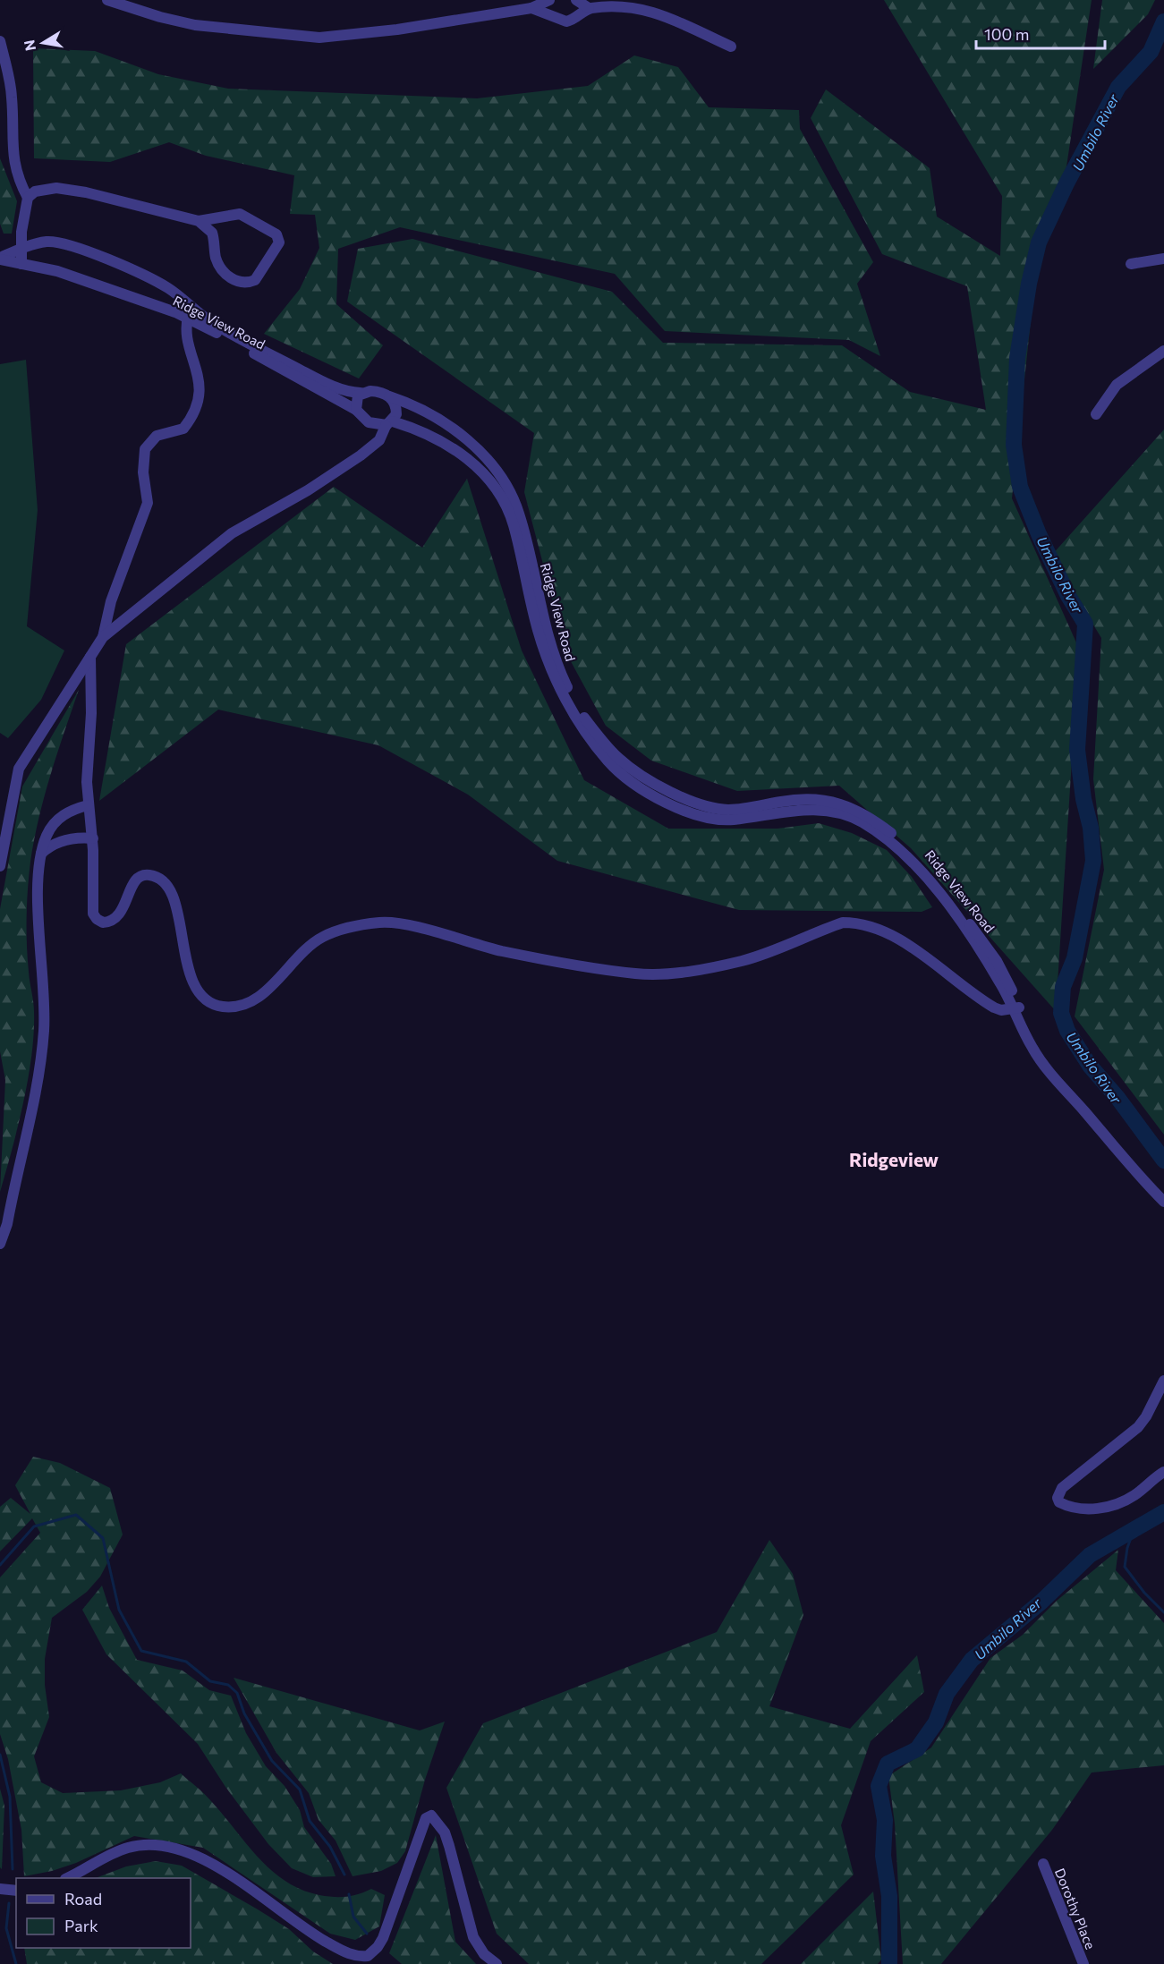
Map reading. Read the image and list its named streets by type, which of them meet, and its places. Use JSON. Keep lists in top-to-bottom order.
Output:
{
  "streets": {
    "street": ["Ridge View Road", "Dorothy Place"]
  },
  "districts": ["Ridgeview"],
  "water": ["Umbilo River"],
  "legend": ["Road", "Park"],
  "scale_bar": "100 m",
  "north": "left"
}
